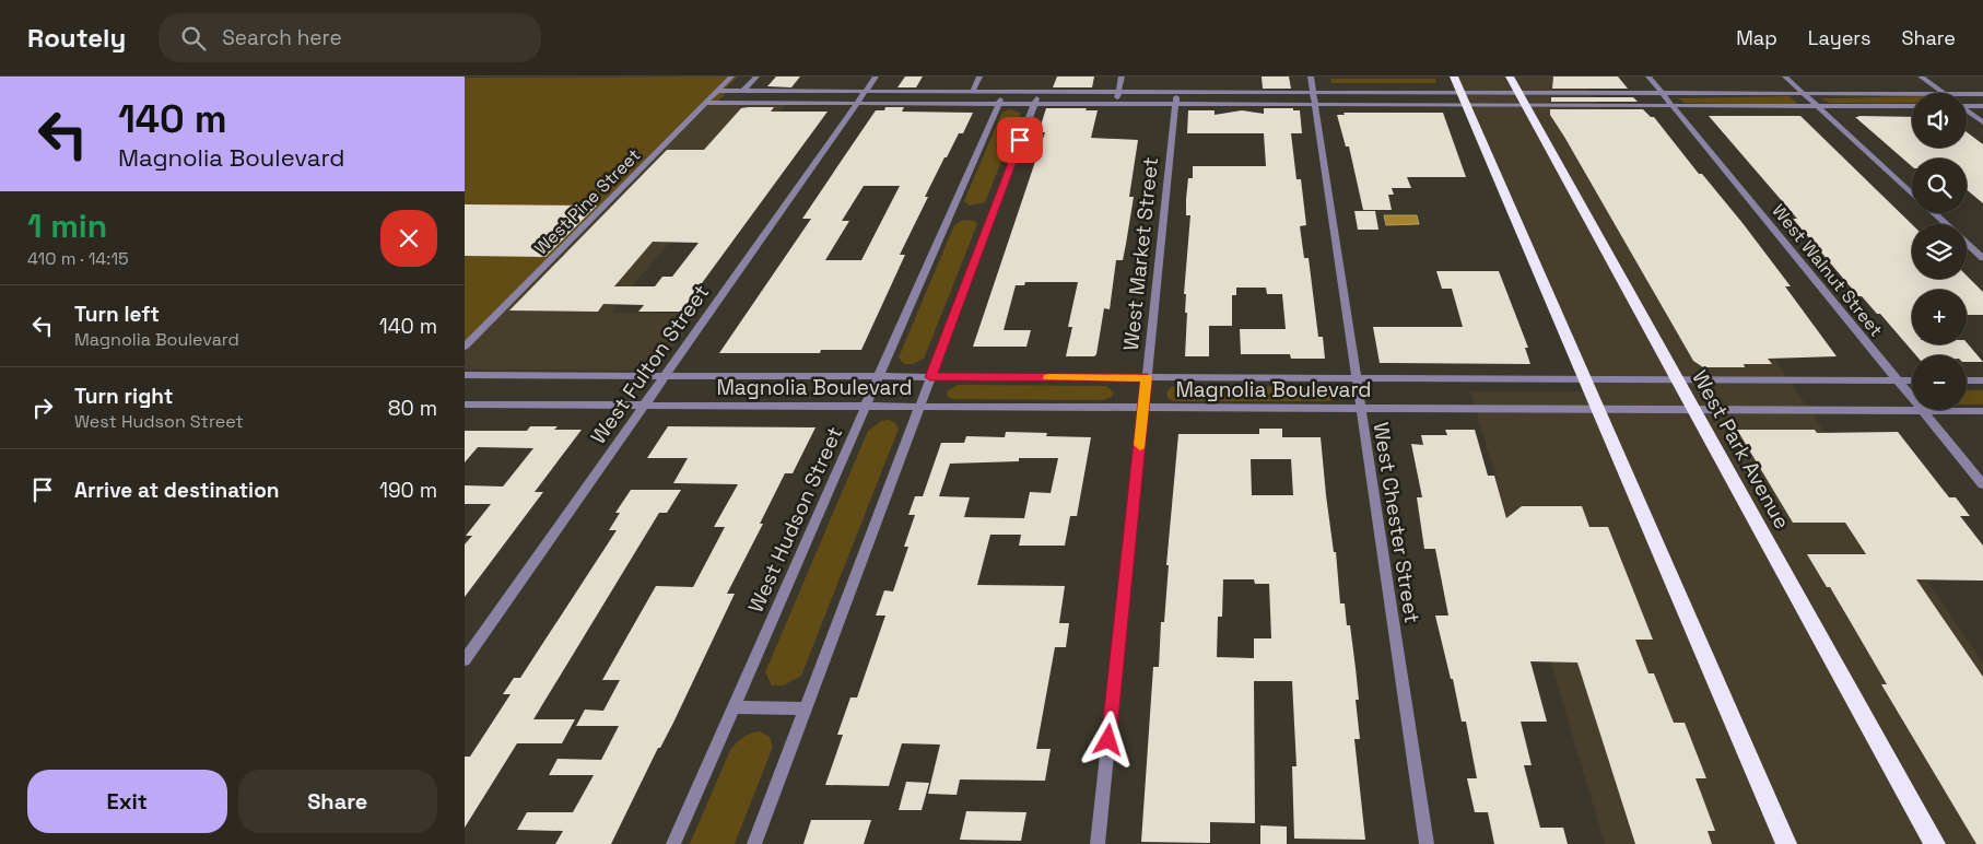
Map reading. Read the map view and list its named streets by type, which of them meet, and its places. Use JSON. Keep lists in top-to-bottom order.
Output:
{
  "streets": {
    "highway": ["West Park Avenue"],
    "street": [
      "West Pine Street",
      "West Market Street",
      "West Walnut Street",
      "West Fulton Street",
      "Magnolia Boulevard",
      "West Hudson Street",
      "West Chester Street"
    ]
  },
  "crossings": [
    ["West Market Street", "Magnolia Boulevard"],
    ["West Walnut Street", "Magnolia Boulevard"],
    ["West Fulton Street", "Magnolia Boulevard"],
    ["Magnolia Boulevard", "West Park Avenue"],
    ["Magnolia Boulevard", "West Hudson Street"],
    ["Magnolia Boulevard", "West Chester Street"]
  ],
  "page": {
    "header": "Routely",
    "search": "Search here",
    "nav": ["Map", "Layers", "Share"],
    "turn": ["140 m", "Magnolia Boulevard"],
    "map_buttons": ["+", "−"],
    "heading": ["1 min", "410 m · 14:15"],
    "list": [
      {
        "name": "Turn left",
        "note": "Magnolia Boulevard",
        "value": "140 m"
      },
      {
        "name": "Turn right",
        "note": "West Hudson Street",
        "value": "80 m"
      },
      {
        "name": "Arrive at destination",
        "value": "190 m"
      }
    ],
    "buttons": ["Exit", "Share"]
  }
}
